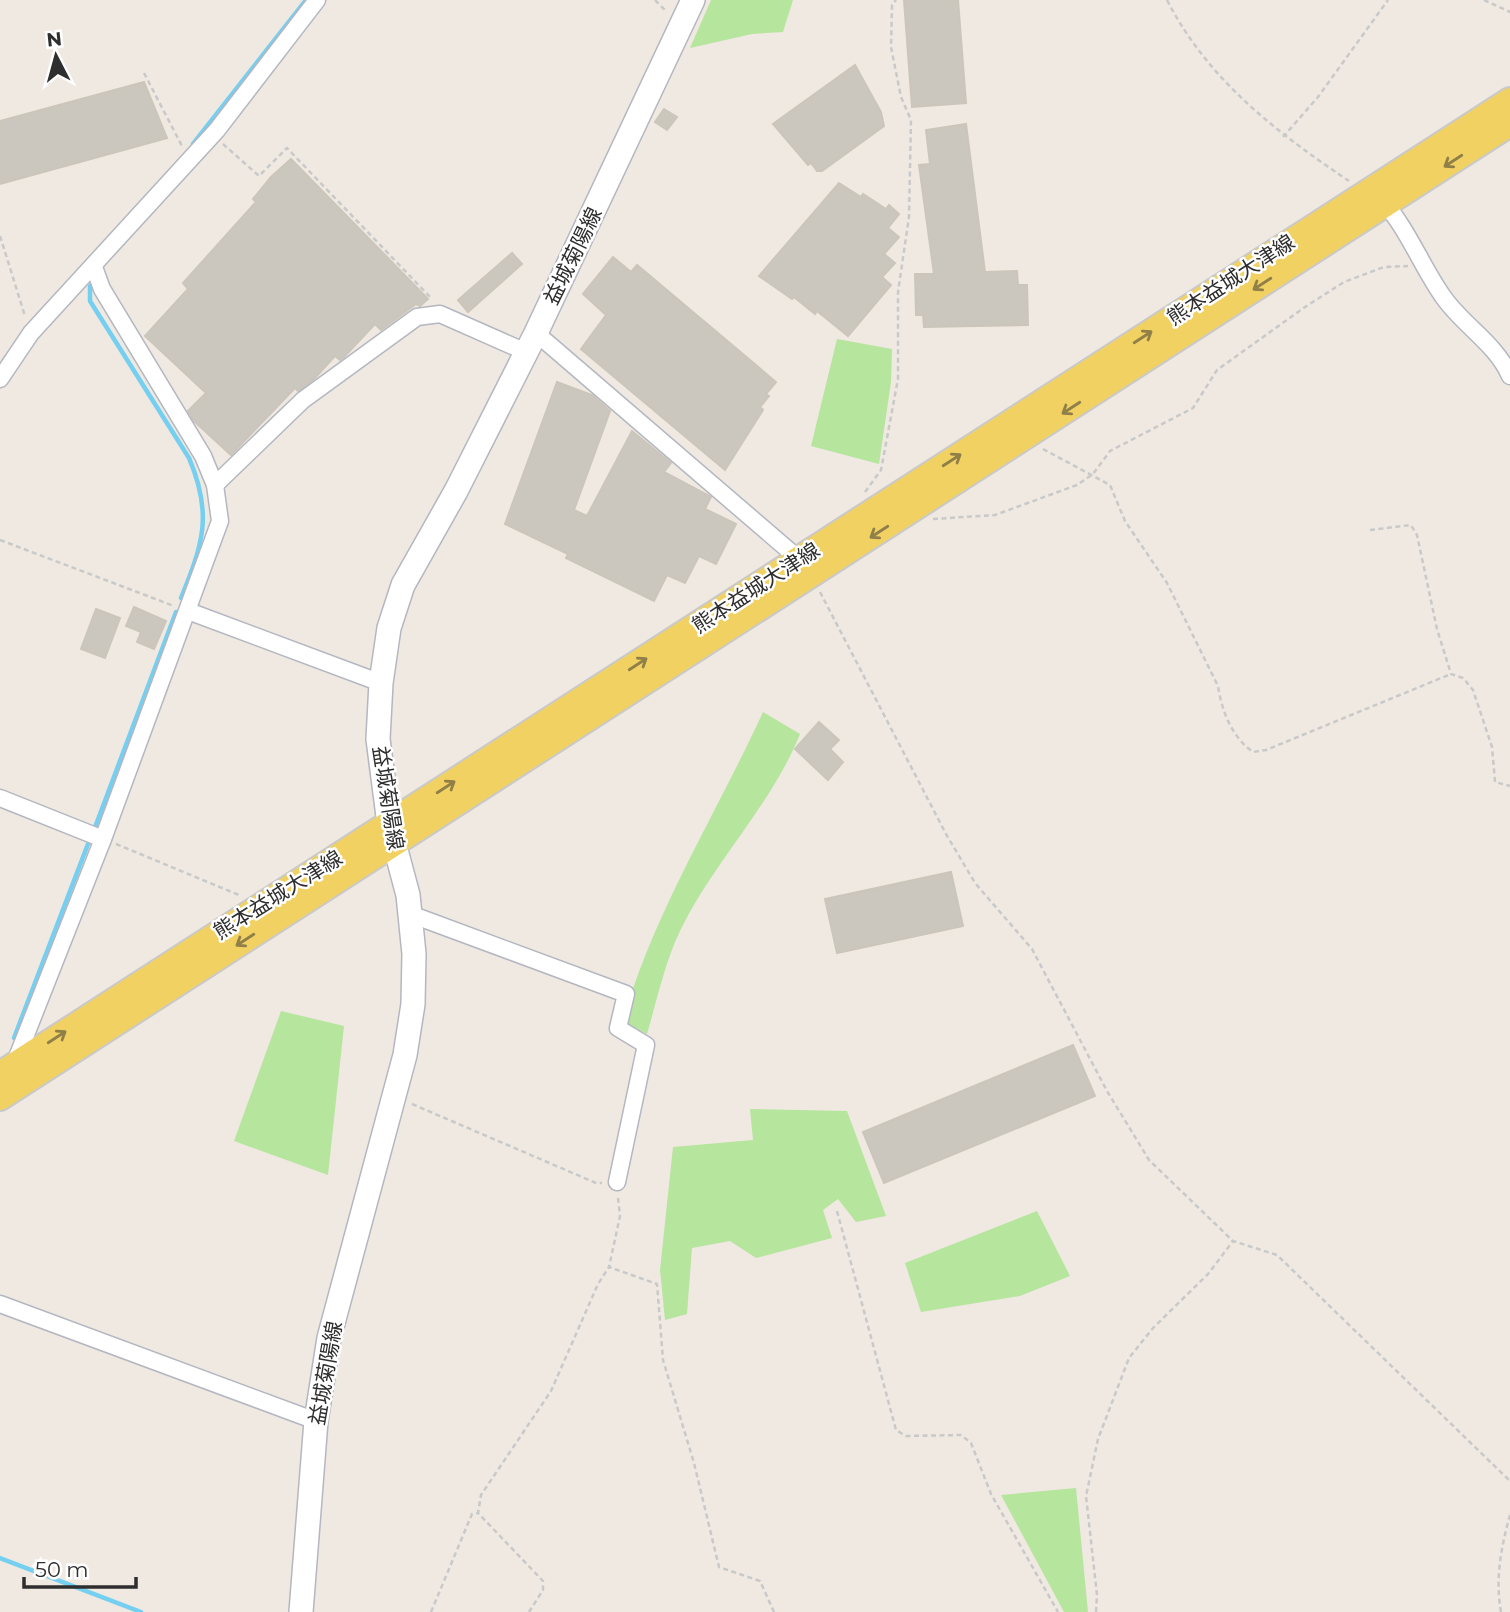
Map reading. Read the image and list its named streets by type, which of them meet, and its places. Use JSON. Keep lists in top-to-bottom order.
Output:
{
  "streets": {
    "main road": ["益城菊陽線", "熊本益城大津線"]
  },
  "crossings": [
    ["益城菊陽線", "熊本益城大津線"]
  ],
  "scale_bar": "50 m",
  "north": "top"
}
